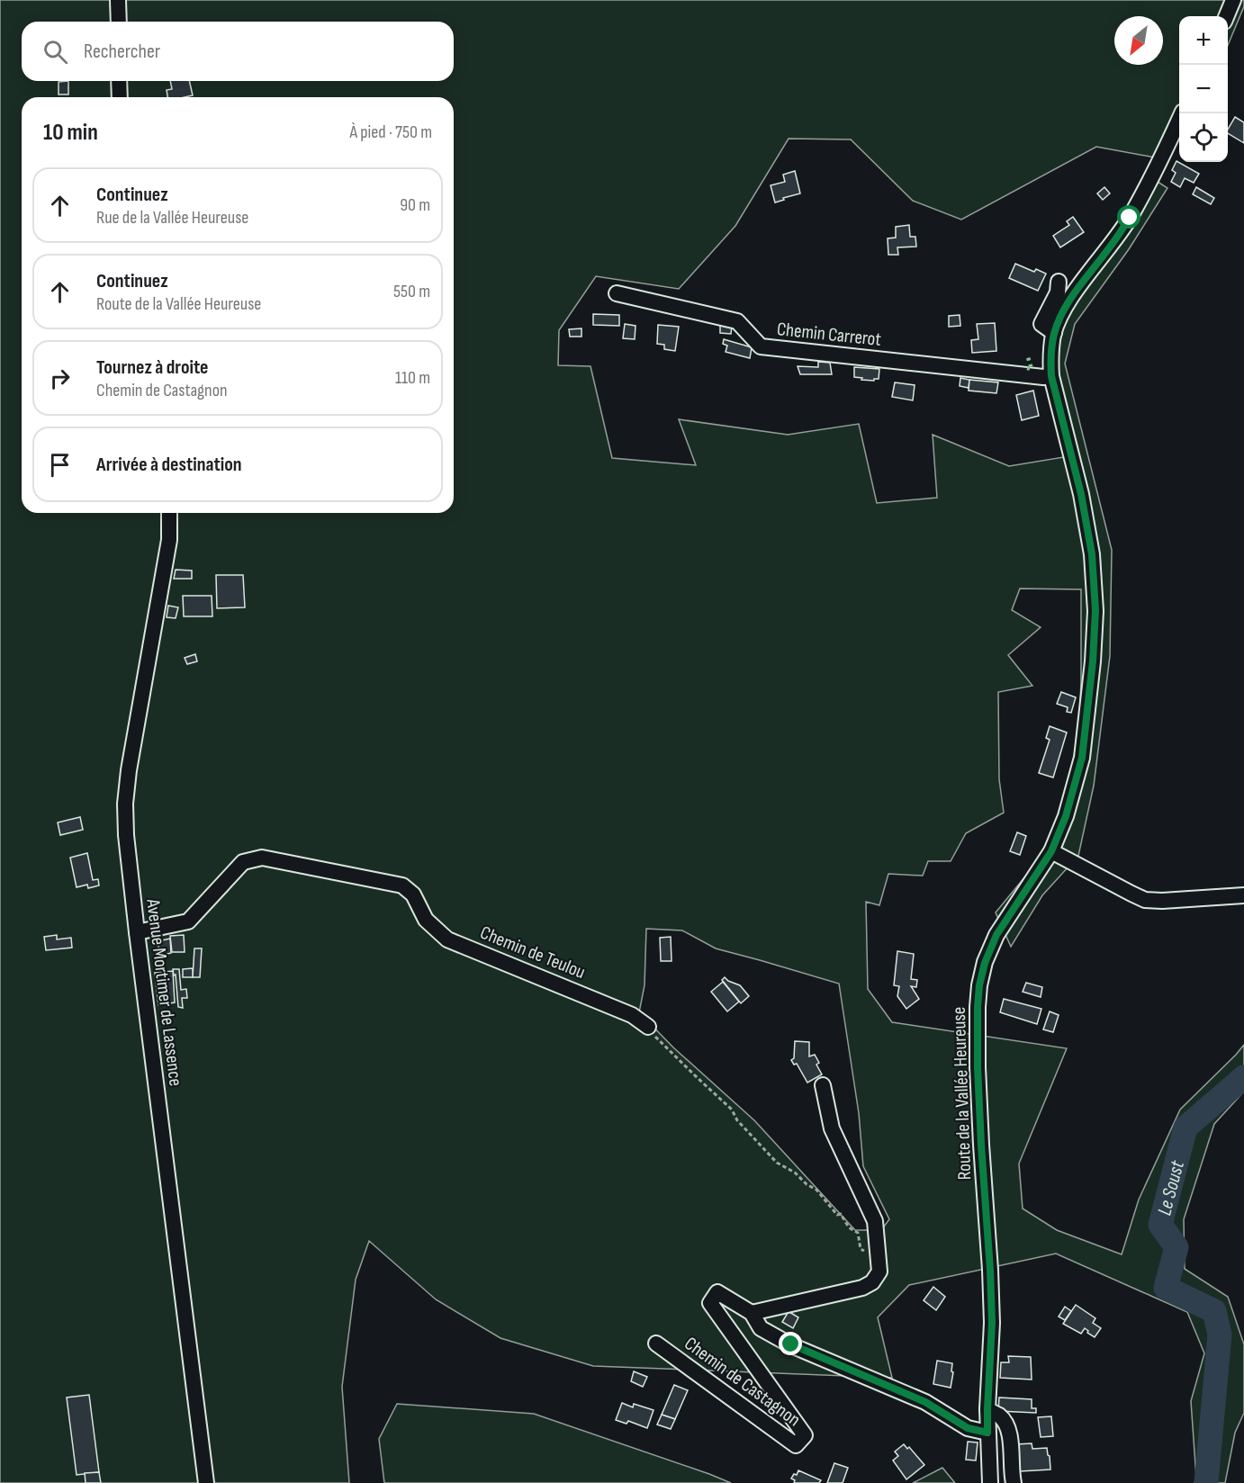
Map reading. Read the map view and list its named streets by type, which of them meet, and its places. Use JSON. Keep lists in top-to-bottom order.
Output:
{
  "streets": {
    "street": [
      "Chemin Carrerot",
      "Chemin de Teulou",
      "Avenue Mortimer de Lassence",
      "Route de la Vallée Heureuse",
      "Chemin de Castagnon"
    ]
  },
  "crossings": [
    ["Chemin Carrerot", "Route de la Vallée Heureuse"],
    ["Chemin de Teulou", "Avenue Mortimer de Lassence"],
    ["Route de la Vallée Heureuse", "Chemin de Castagnon"]
  ],
  "water": ["Le Soust"],
  "north": "bottom left",
  "page": {
    "map_buttons": ["+", "−"],
    "search": "Rechercher",
    "heading": ["10 min", "À pied · 750 m"],
    "list": [
      ["Continuez", "Rue de la Vallée Heureuse", "90 m"],
      ["Continuez", "Route de la Vallée Heureuse", "550 m"],
      ["Tournez à droite", "Chemin de Castagnon", "110 m"],
      "Arrivée à destination"
    ]
  }
}
